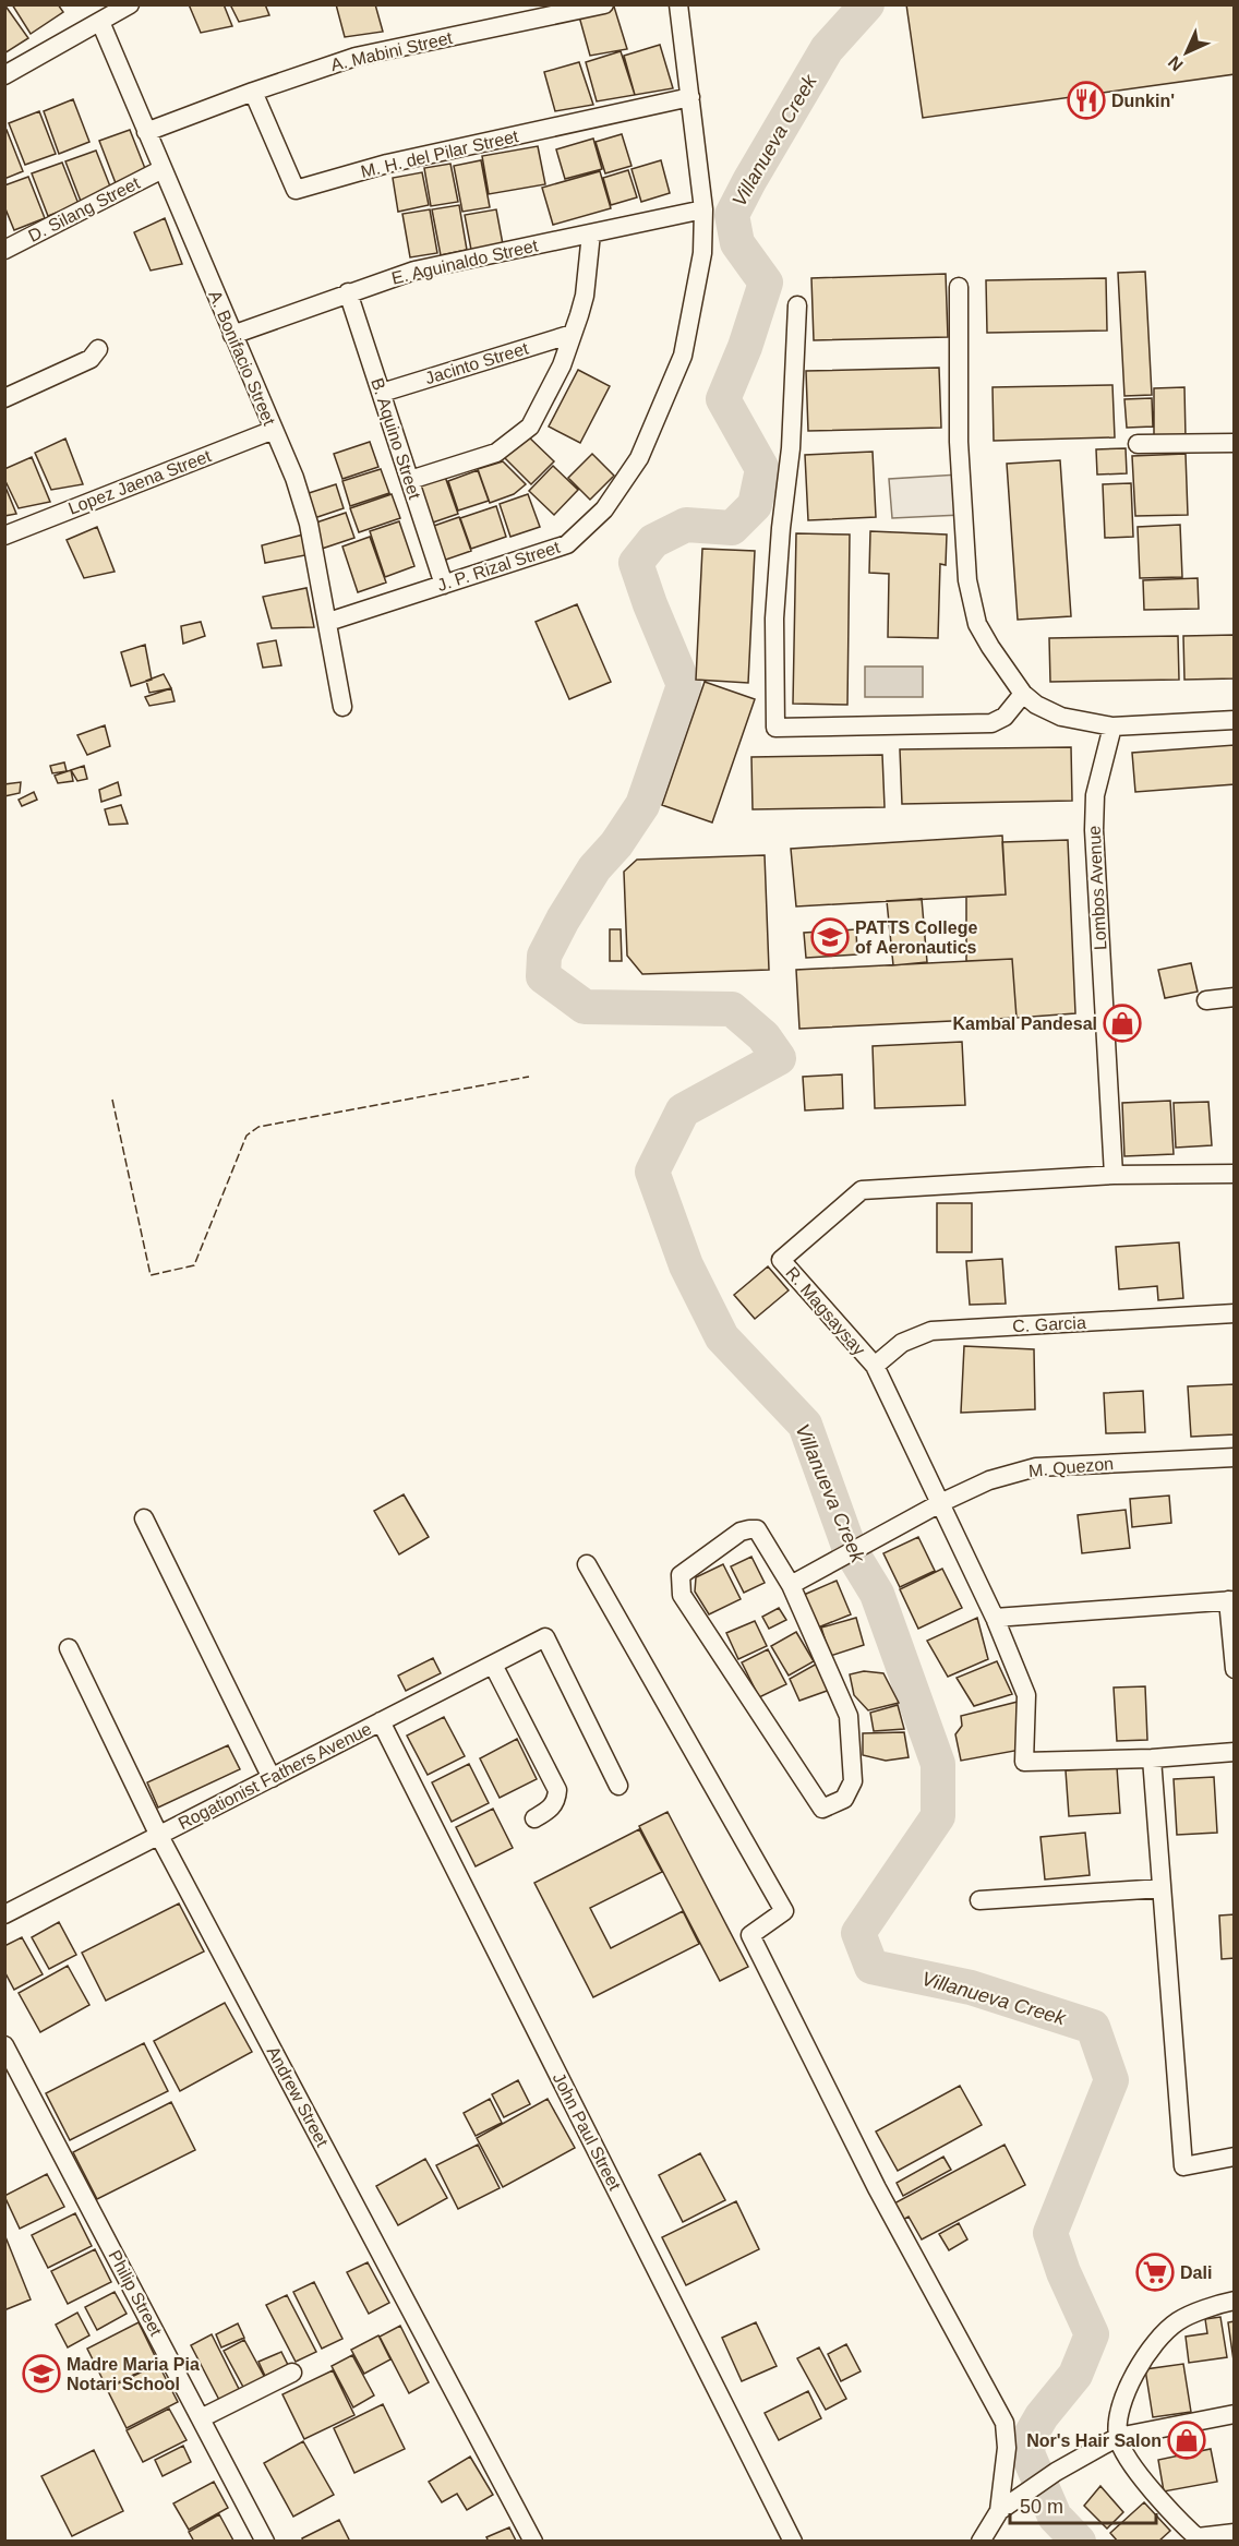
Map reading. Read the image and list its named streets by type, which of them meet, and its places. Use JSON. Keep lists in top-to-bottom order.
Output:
{
  "streets": {
    "street": [
      "A. Mabini Street",
      "M. H. del Pilar Street",
      "D. Silang Street",
      "E. Aguinaldo Street",
      "A. Bonifacio Street",
      "Jacinto Street",
      "B. Aquino Street",
      "Lopez Jaena Street",
      "J. P. Rizal Street",
      "Lombos Avenue",
      "R. Magsaysay",
      "C. Garcia",
      "M. Quezon",
      "Rogationist Fathers Avenue",
      "Andrew Street",
      "John Paul Street",
      "Philip Street"
    ]
  },
  "crossings": [
    ["A. Mabini Street", "M. H. del Pilar Street"],
    ["A. Mabini Street", "A. Bonifacio Street"],
    ["M. H. del Pilar Street", "J. P. Rizal Street"],
    ["D. Silang Street", "A. Bonifacio Street"],
    ["E. Aguinaldo Street", "A. Bonifacio Street"],
    ["E. Aguinaldo Street", "B. Aquino Street"],
    ["E. Aguinaldo Street", "J. P. Rizal Street"],
    ["A. Bonifacio Street", "Lopez Jaena Street"],
    ["A. Bonifacio Street", "J. P. Rizal Street"],
    ["Jacinto Street", "B. Aquino Street"],
    ["B. Aquino Street", "J. P. Rizal Street"],
    ["Lombos Avenue", "R. Magsaysay"],
    ["R. Magsaysay", "C. Garcia"],
    ["R. Magsaysay", "M. Quezon"],
    ["Rogationist Fathers Avenue", "Andrew Street"],
    ["Rogationist Fathers Avenue", "John Paul Street"]
  ],
  "water": ["Villanueva Creek"],
  "places": {
    "restaurant": ["Dunkin'"],
    "school or university": ["PATTS College of Aeronautics", "Madre Maria Pia Notari School"],
    "shop": ["Kambal Pandesal", "Nor's Hair Salon"],
    "supermarket": ["Dali"]
  },
  "scale_bar": "50 m",
  "north": "bottom left"
}
